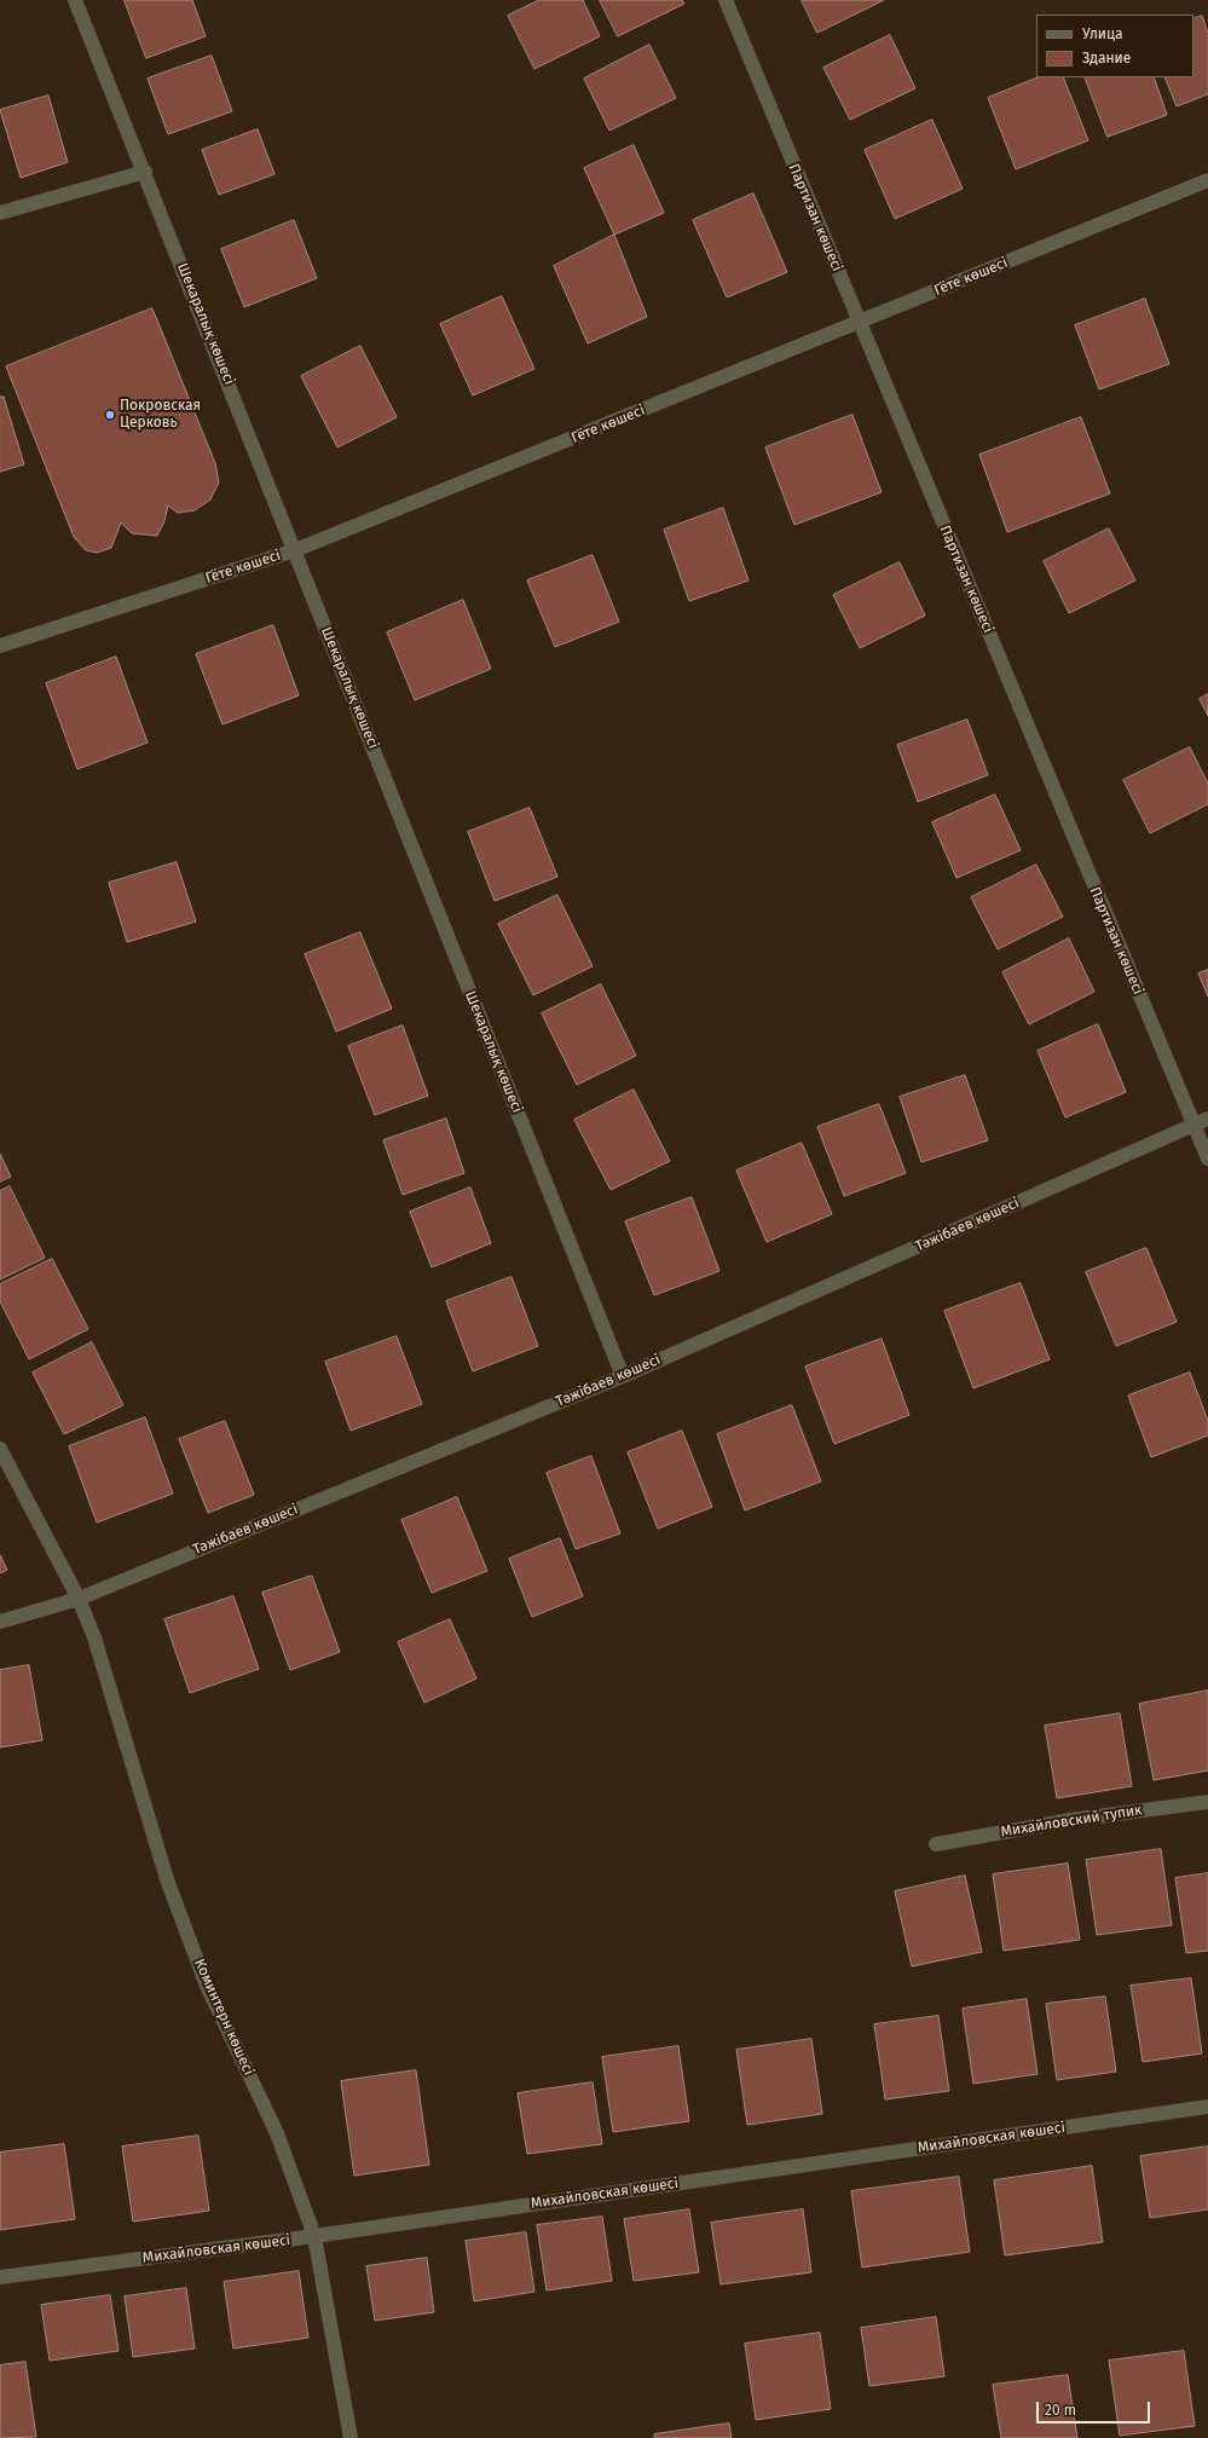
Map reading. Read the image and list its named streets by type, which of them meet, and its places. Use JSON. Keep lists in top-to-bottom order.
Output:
{
  "streets": {
    "street": [
      "Партизан көшесі",
      "Гёте көшесі",
      "Шекаралық көшесі",
      "Тәжібаев көшесі",
      "Михайловский тупик",
      "Коминтерн көшесі",
      "Михайловская көшесі"
    ]
  },
  "crossings": [
    ["Партизан көшесі", "Гёте көшесі"],
    ["Партизан көшесі", "Тәжібаев көшесі"],
    ["Гёте көшесі", "Шекаралық көшесі"],
    ["Шекаралық көшесі", "Тәжібаев көшесі"],
    ["Тәжібаев көшесі", "Коминтерн көшесі"],
    ["Коминтерн көшесі", "Михайловская көшесі"]
  ],
  "places": ["Покровская Церковь"],
  "legend": ["Улица", "Здание"],
  "scale_bar": "20 m"
}
